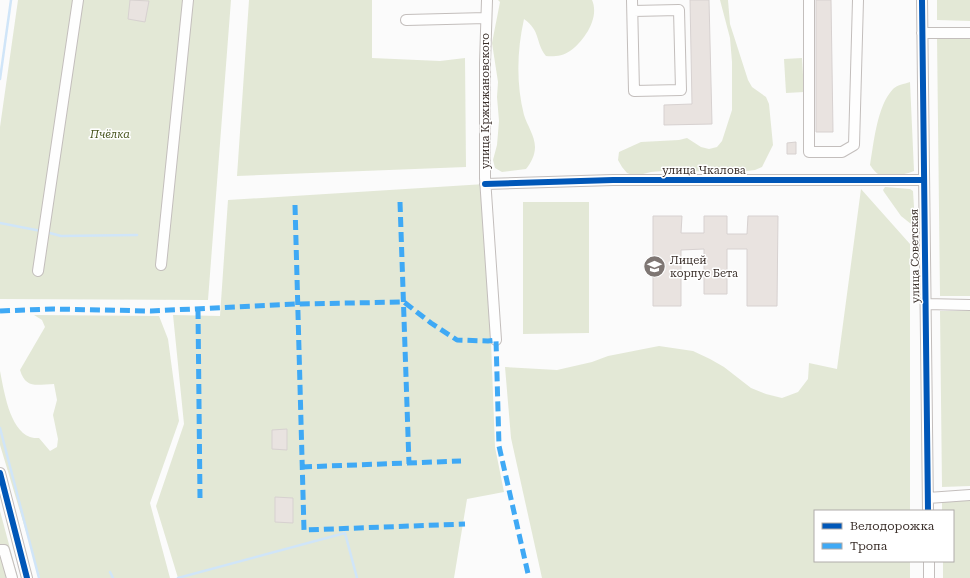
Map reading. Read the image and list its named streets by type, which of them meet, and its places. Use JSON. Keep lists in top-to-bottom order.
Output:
{
  "streets": {
    "street": ["улица Кржижановского", "улица Чкалова", "улица Советская"]
  },
  "crossings": [
    ["улица Кржижановского", "улица Чкалова"],
    ["улица Чкалова", "улица Советская"]
  ],
  "parks": ["Пчёлка"],
  "places": {
    "school or university": ["Лицей корпус Бета"]
  },
  "legend": ["Велодорожка", "Тропа"]
}
